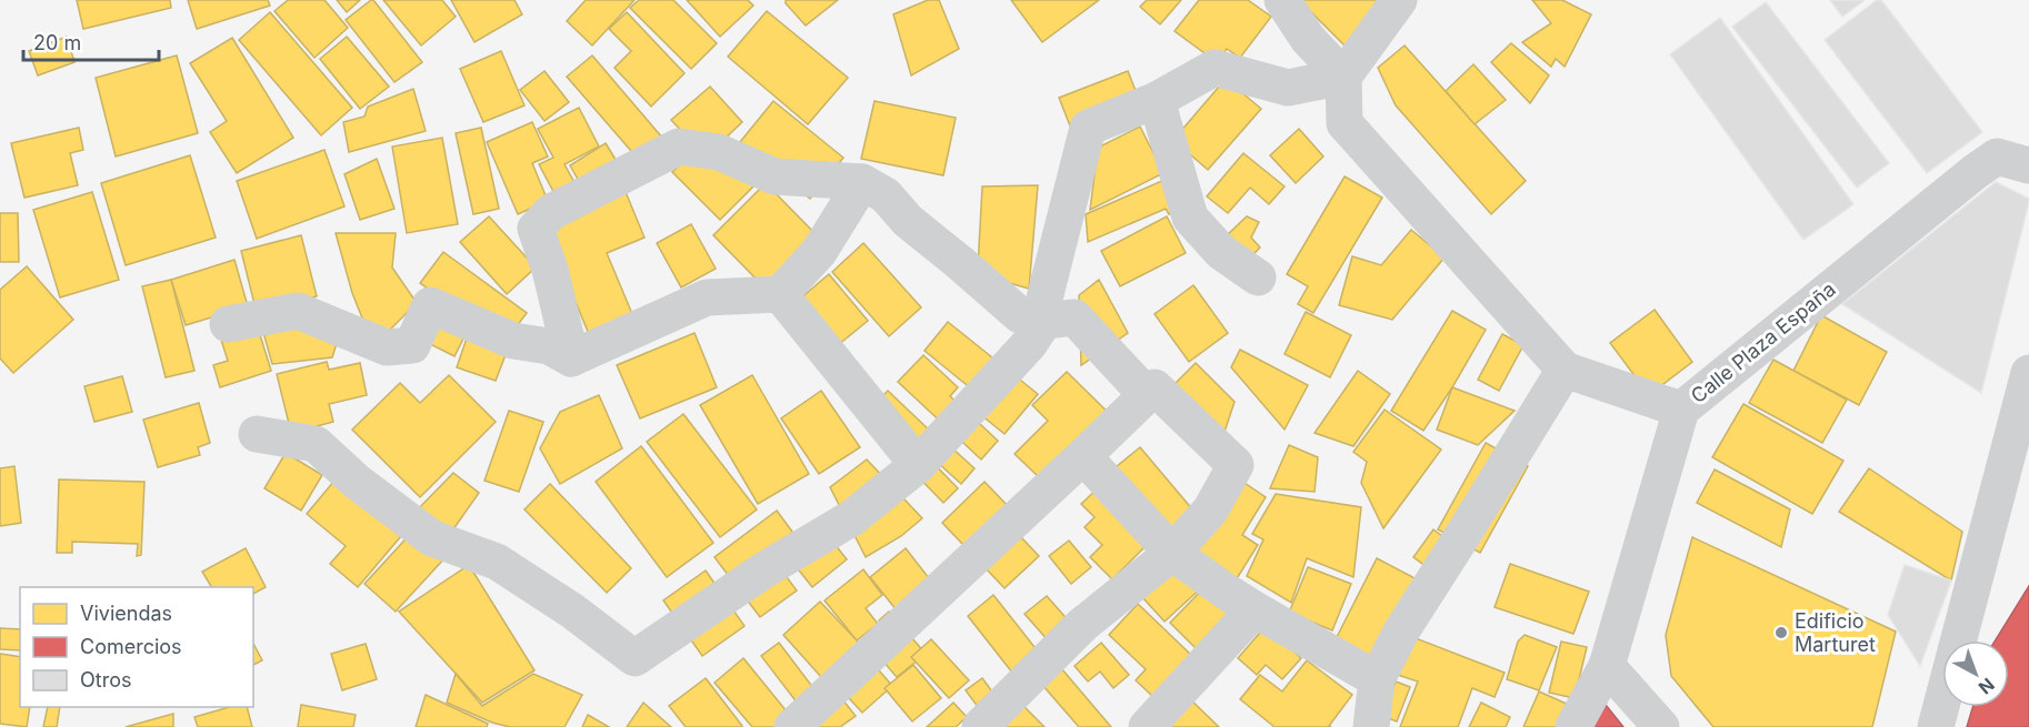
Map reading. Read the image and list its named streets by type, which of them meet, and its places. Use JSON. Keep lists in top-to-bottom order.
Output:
{
  "streets": {
    "street": ["Calle Plaza España"]
  },
  "places": ["Edificio Marturet"],
  "legend": ["Viviendas", "Comercios", "Otros"],
  "scale_bar": "20 m",
  "north": "bottom right"
}
